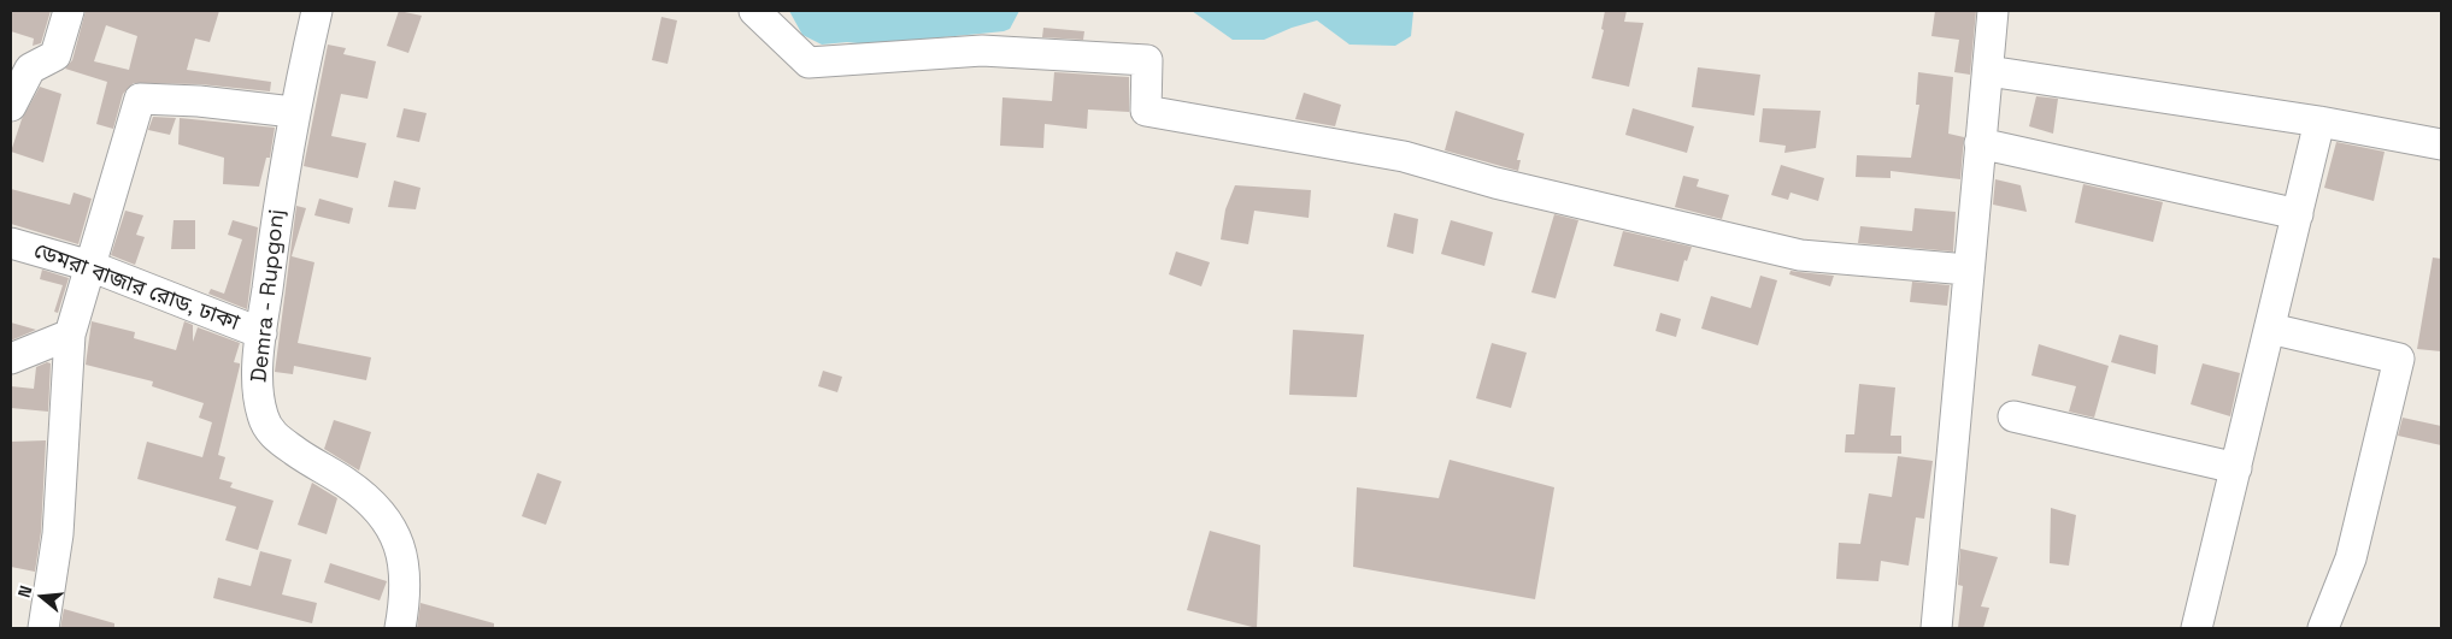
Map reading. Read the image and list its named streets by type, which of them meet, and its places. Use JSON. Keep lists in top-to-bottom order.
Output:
{
  "streets": {
    "street": ["ডেমরা বাজার রোড, ঢাকা", "Demra - Rupgonj"]
  },
  "crossings": [
    ["ডেমরা বাজার রোড, ঢাকা", "Demra - Rupgonj"]
  ],
  "north": "left"
}
